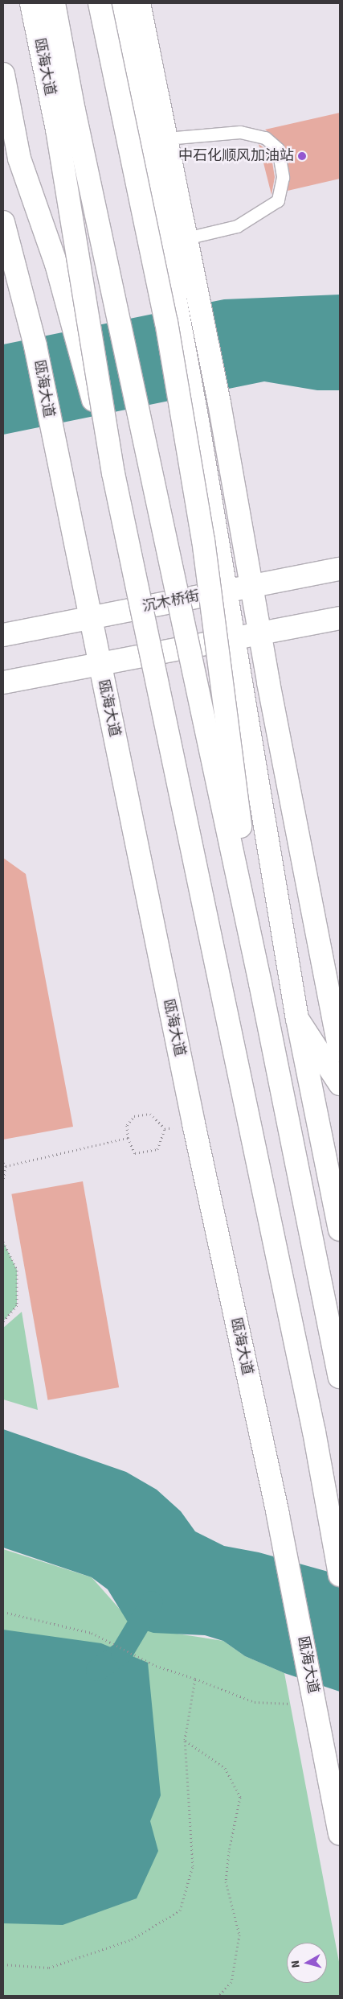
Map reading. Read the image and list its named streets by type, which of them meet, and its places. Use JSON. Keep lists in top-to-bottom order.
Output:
{
  "streets": {
    "main road": ["瓯海大道", "沉木桥街"]
  },
  "crossings": [
    ["瓯海大道", "沉木桥街"]
  ],
  "places": ["中石化顺风加油站"],
  "north": "left"
}
